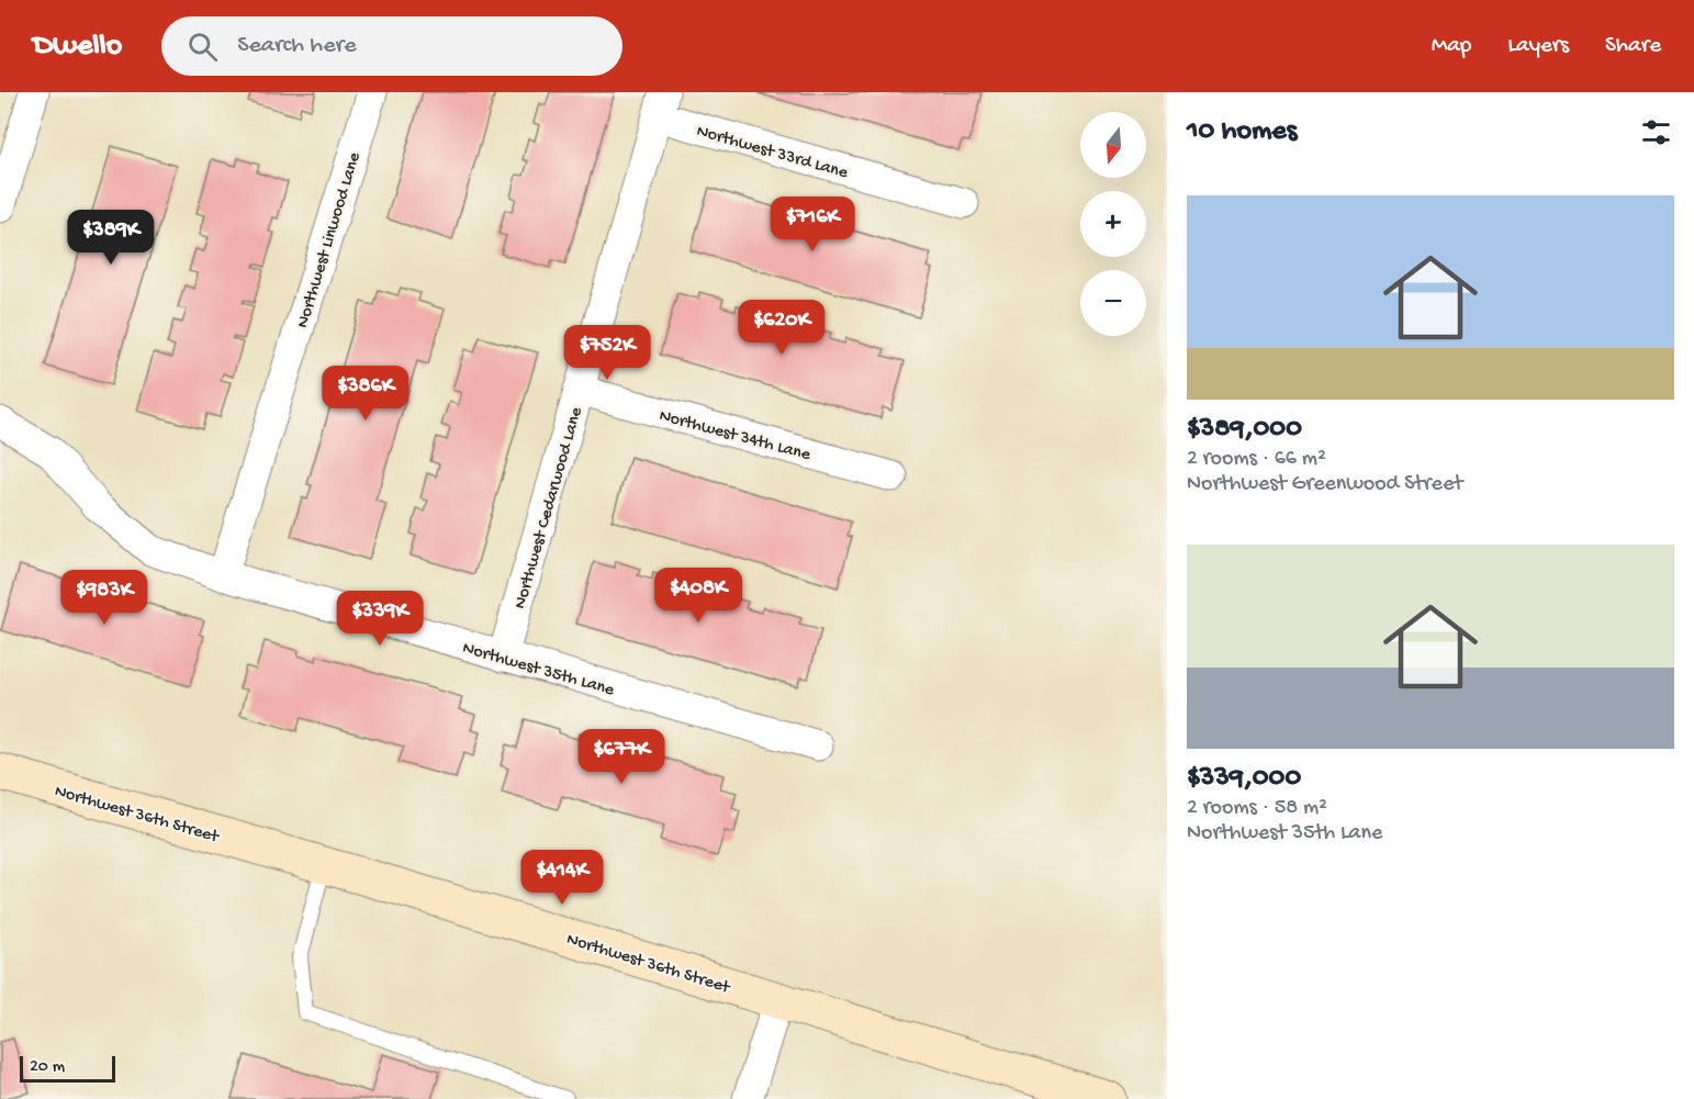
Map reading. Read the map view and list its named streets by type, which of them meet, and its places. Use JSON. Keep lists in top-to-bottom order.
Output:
{
  "streets": {
    "main road": ["Northwest 36th Street"],
    "street": [
      "Northwest 33rd Lane",
      "Northwest Linwood Lane",
      "Northwest 34th Lane",
      "Northwest Cedarwood Lane",
      "Northwest 35th Lane"
    ]
  },
  "crossings": [
    ["Northwest 33rd Lane", "Northwest Cedarwood Lane"],
    ["Northwest Linwood Lane", "Northwest 35th Lane"],
    ["Northwest 34th Lane", "Northwest Cedarwood Lane"],
    ["Northwest Cedarwood Lane", "Northwest 35th Lane"]
  ],
  "scale_bar": "20 m",
  "north": "bottom",
  "page": {
    "header": "Dwello",
    "search": "Search here",
    "nav": ["Map", "Layers", "Share"],
    "heading": "10 homes",
    "map_buttons": ["+", "−"],
    "list": [
      {
        "name": "$389,000",
        "note": "2 rooms · 66 m² · Northwest Greenwood Street"
      },
      {
        "name": "$339,000",
        "note": "2 rooms · 58 m² · Northwest 35th Lane"
      }
    ],
    "price": [
      "$716K",
      "$389K",
      "$620K",
      "$752K",
      "$386K",
      "$408K",
      "$983K",
      "$339K",
      "$677K",
      "$414K"
    ],
    "scale": "20 m"
  }
}
